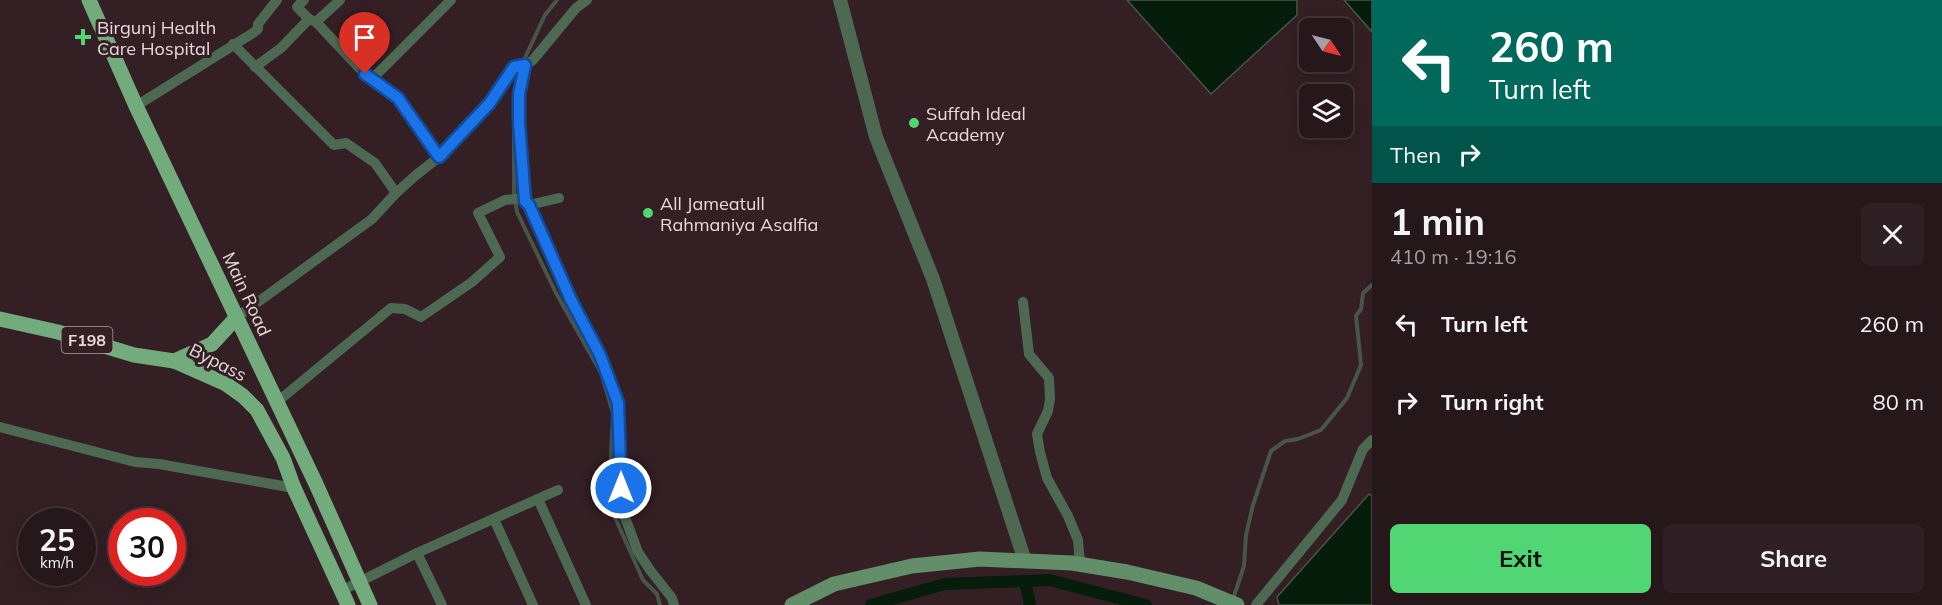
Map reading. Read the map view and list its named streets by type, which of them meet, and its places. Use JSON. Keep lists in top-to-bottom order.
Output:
{
  "streets": {
    "main road": ["Main Road", "F198", "Bypass"]
  },
  "crossings": [
    ["Main Road", "Bypass"]
  ],
  "places": {
    "health": ["Birgunj Health Care Hospital"],
    "other": ["Suffah Ideal Academy", "All Jameatull Rahmaniya Asalfia"]
  },
  "north": "bottom right",
  "page": {
    "turn": ["260 m", "Turn left"],
    "then": "Then",
    "heading": ["1 min", "410 m · 19:16"],
    "list": [
      {
        "name": "Turn left",
        "value": "260 m"
      },
      {
        "name": "Turn right",
        "value": "80 m"
      }
    ],
    "speed": "25 km/h",
    "limit": "30",
    "buttons": ["Exit", "Share"]
  }
}
